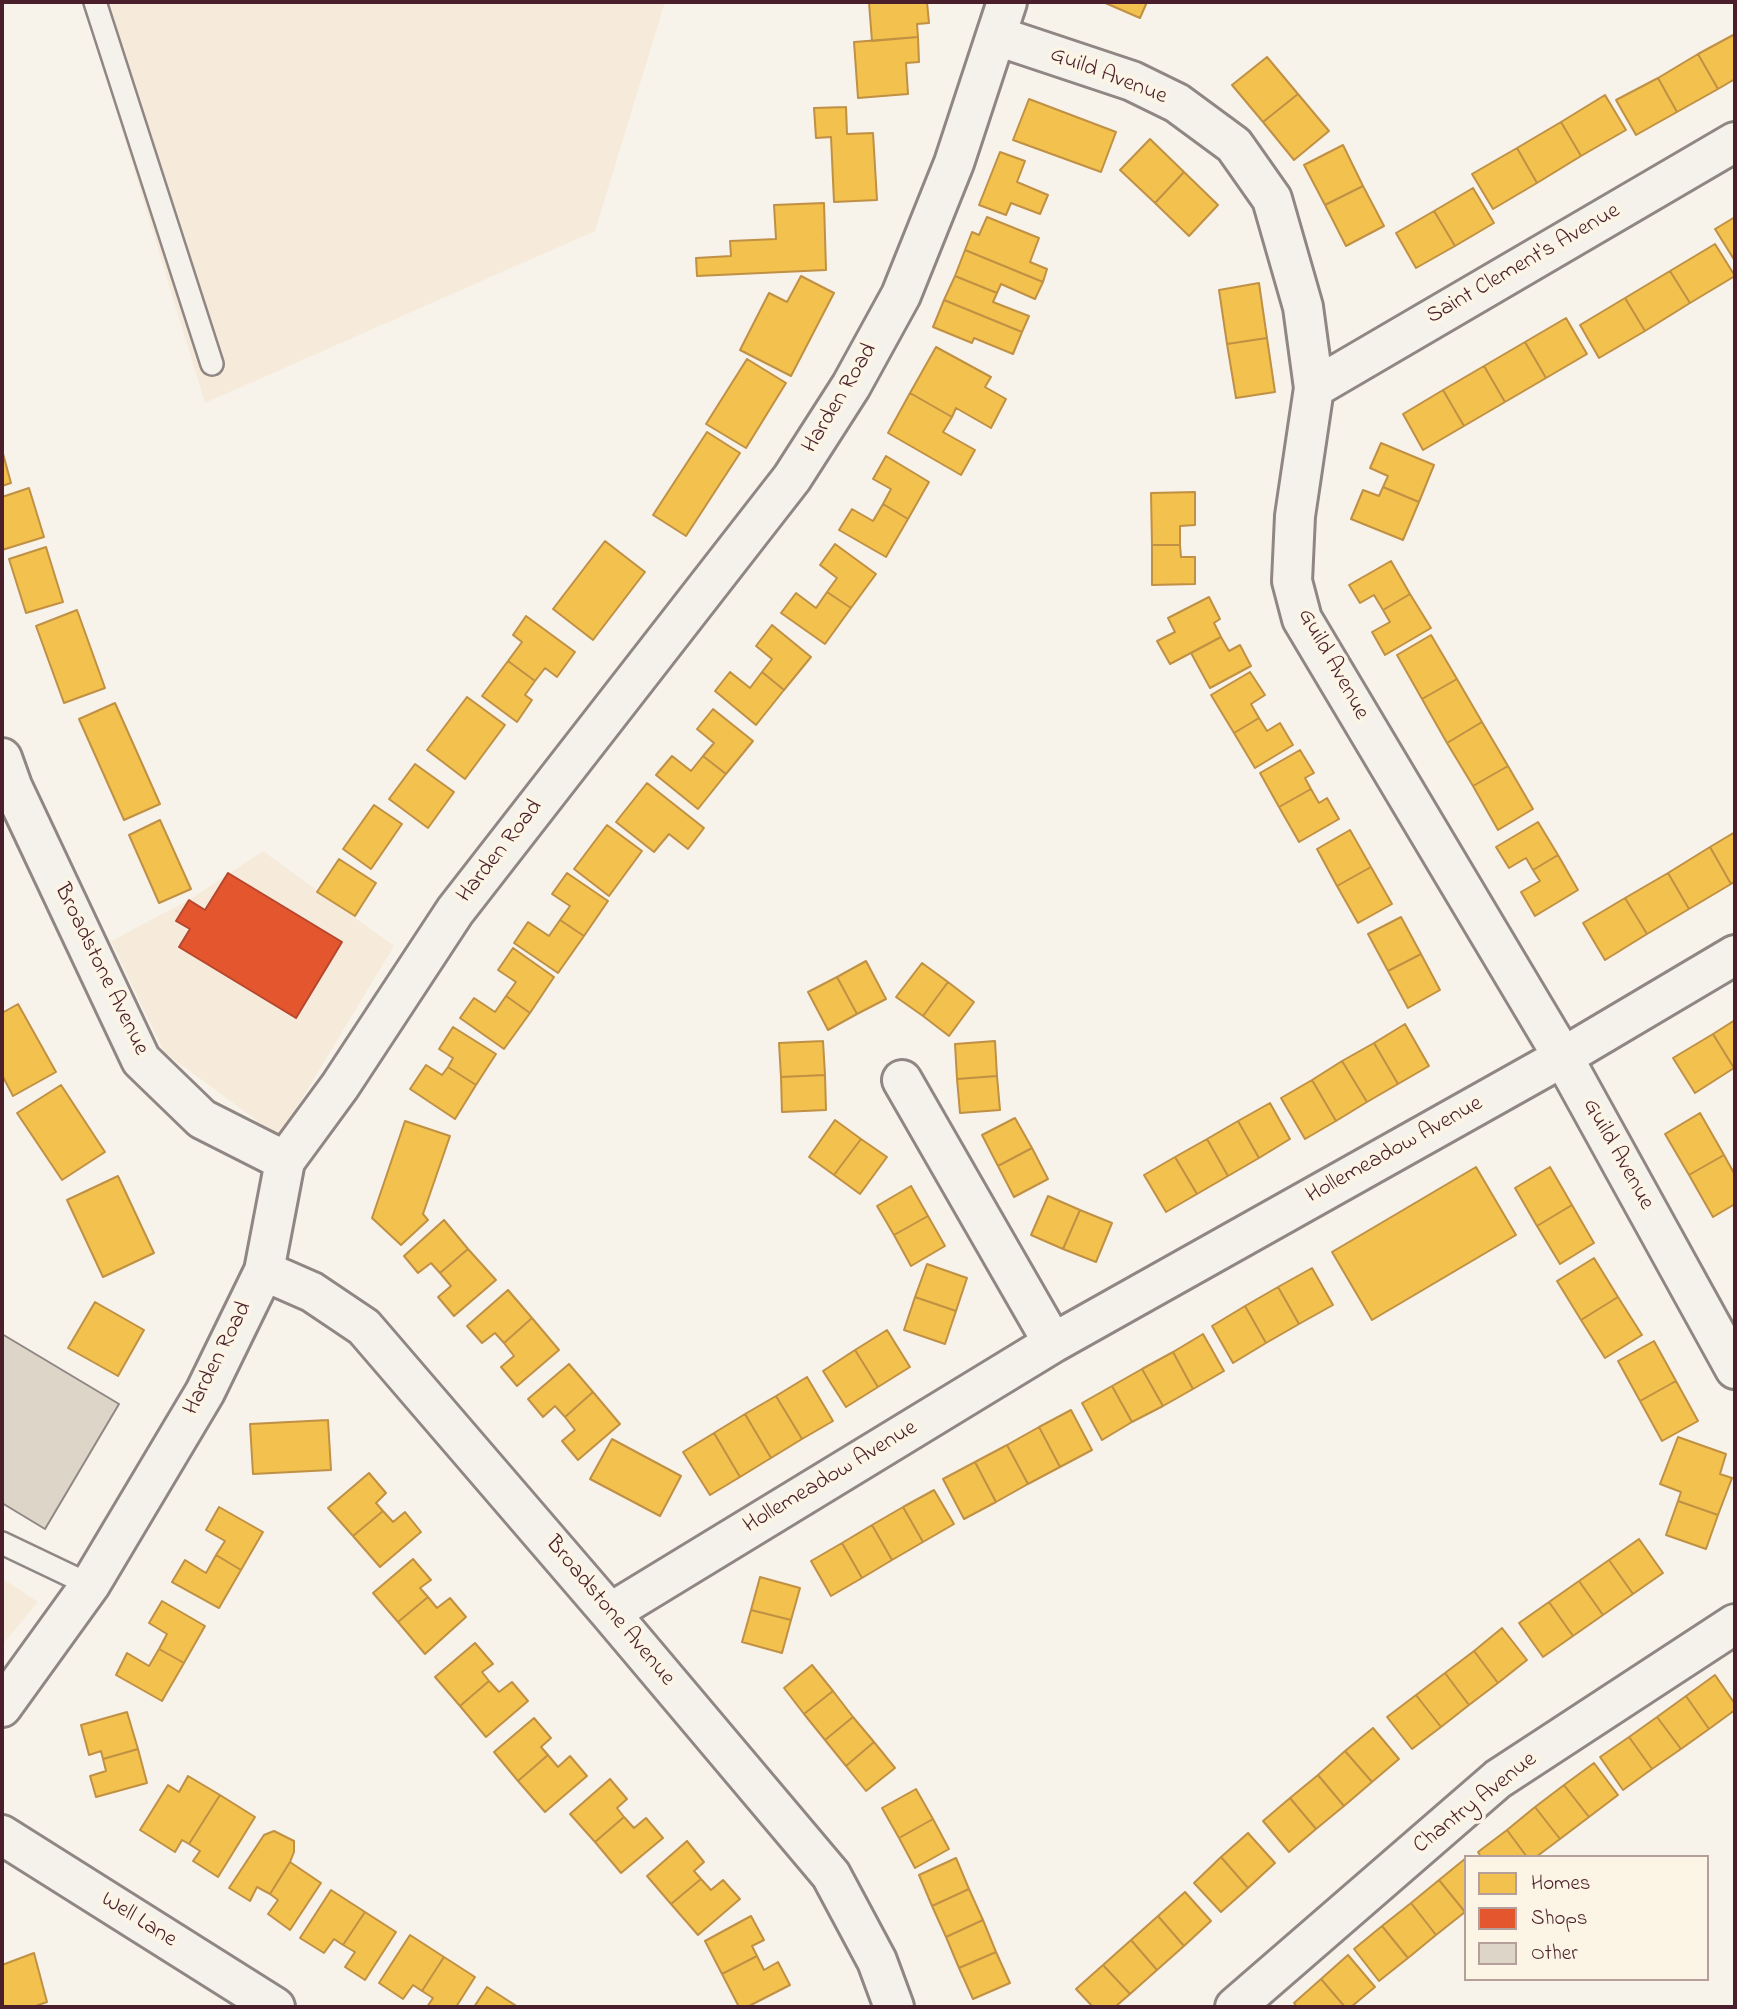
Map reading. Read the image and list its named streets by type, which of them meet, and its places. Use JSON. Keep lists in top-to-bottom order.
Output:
{
  "streets": {
    "street": [
      "Guild Avenue",
      "Saint Clement's Avenue",
      "Harden Road",
      "Broadstone Avenue",
      "Hollemeadow Avenue",
      "Chantry Avenue",
      "Well Lane"
    ]
  },
  "crossings": [
    ["Guild Avenue", "Saint Clement's Avenue"],
    ["Guild Avenue", "Harden Road"],
    ["Guild Avenue", "Hollemeadow Avenue"],
    ["Harden Road", "Broadstone Avenue"],
    ["Broadstone Avenue", "Hollemeadow Avenue"]
  ],
  "legend": ["Homes", "Shops", "Other"]
}
